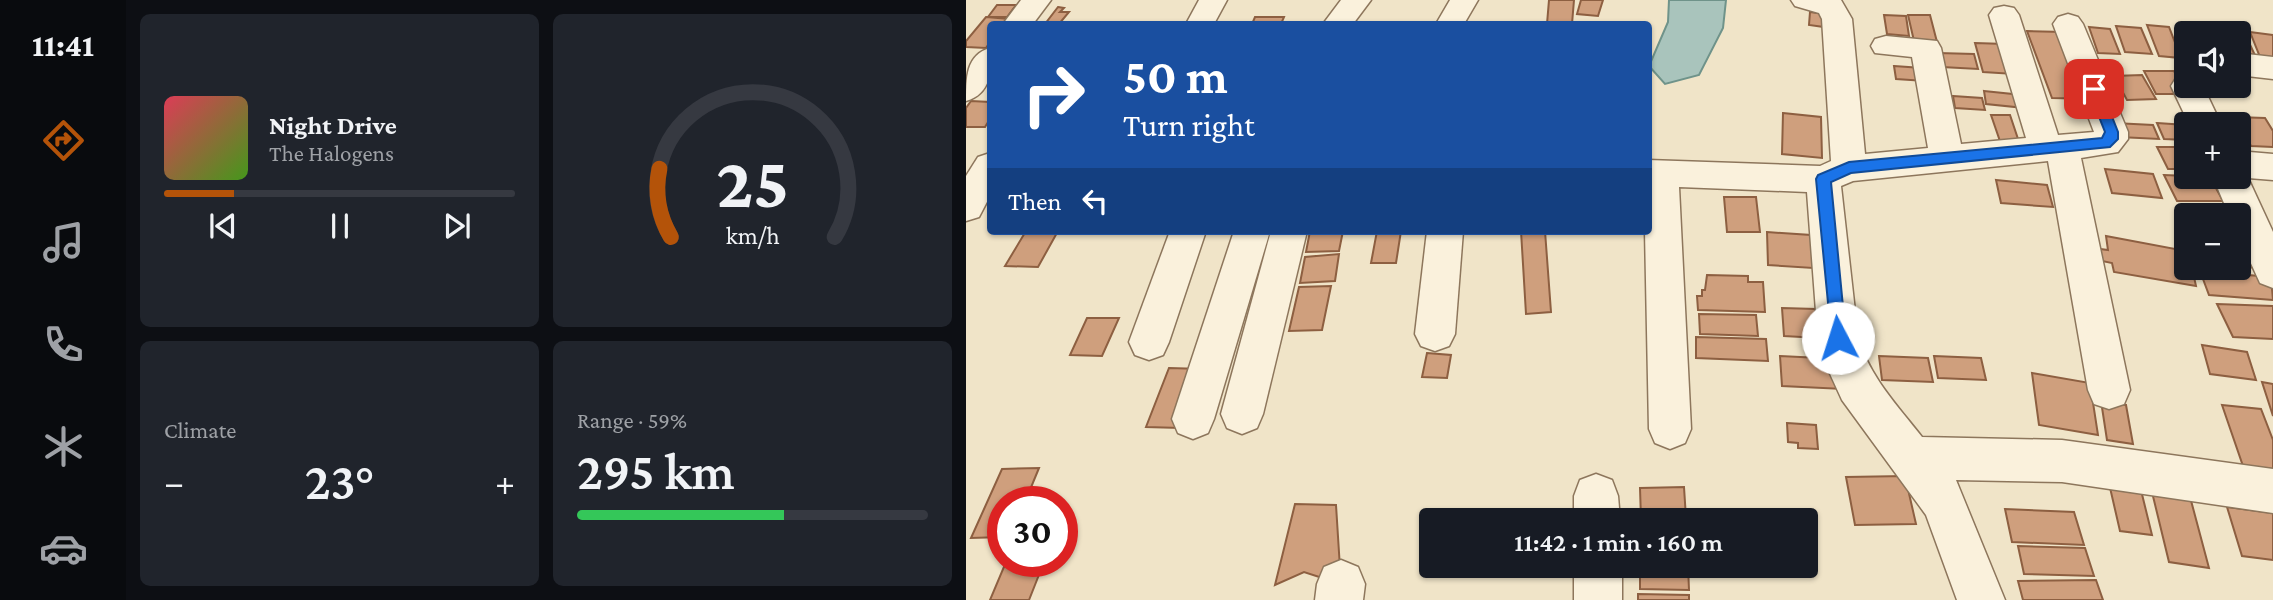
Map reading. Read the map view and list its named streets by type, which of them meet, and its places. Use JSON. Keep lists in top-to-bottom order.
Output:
{
  "page": {
    "tabs": "11:41",
    "map_buttons": ["+", "−"],
    "turn": ["50 m", "Turn right"],
    "song": ["Night Drive", "The Halogens"],
    "then": "Then",
    "tile": [
      "Climate",
      ["Range · 59%", "295 km"]
    ],
    "heat": ["−", "23°", "+"],
    "limit": "30",
    "trip": "11:42 · 1 min · 160 m",
    "gauge": ["25", "km/h"]
  }
}
